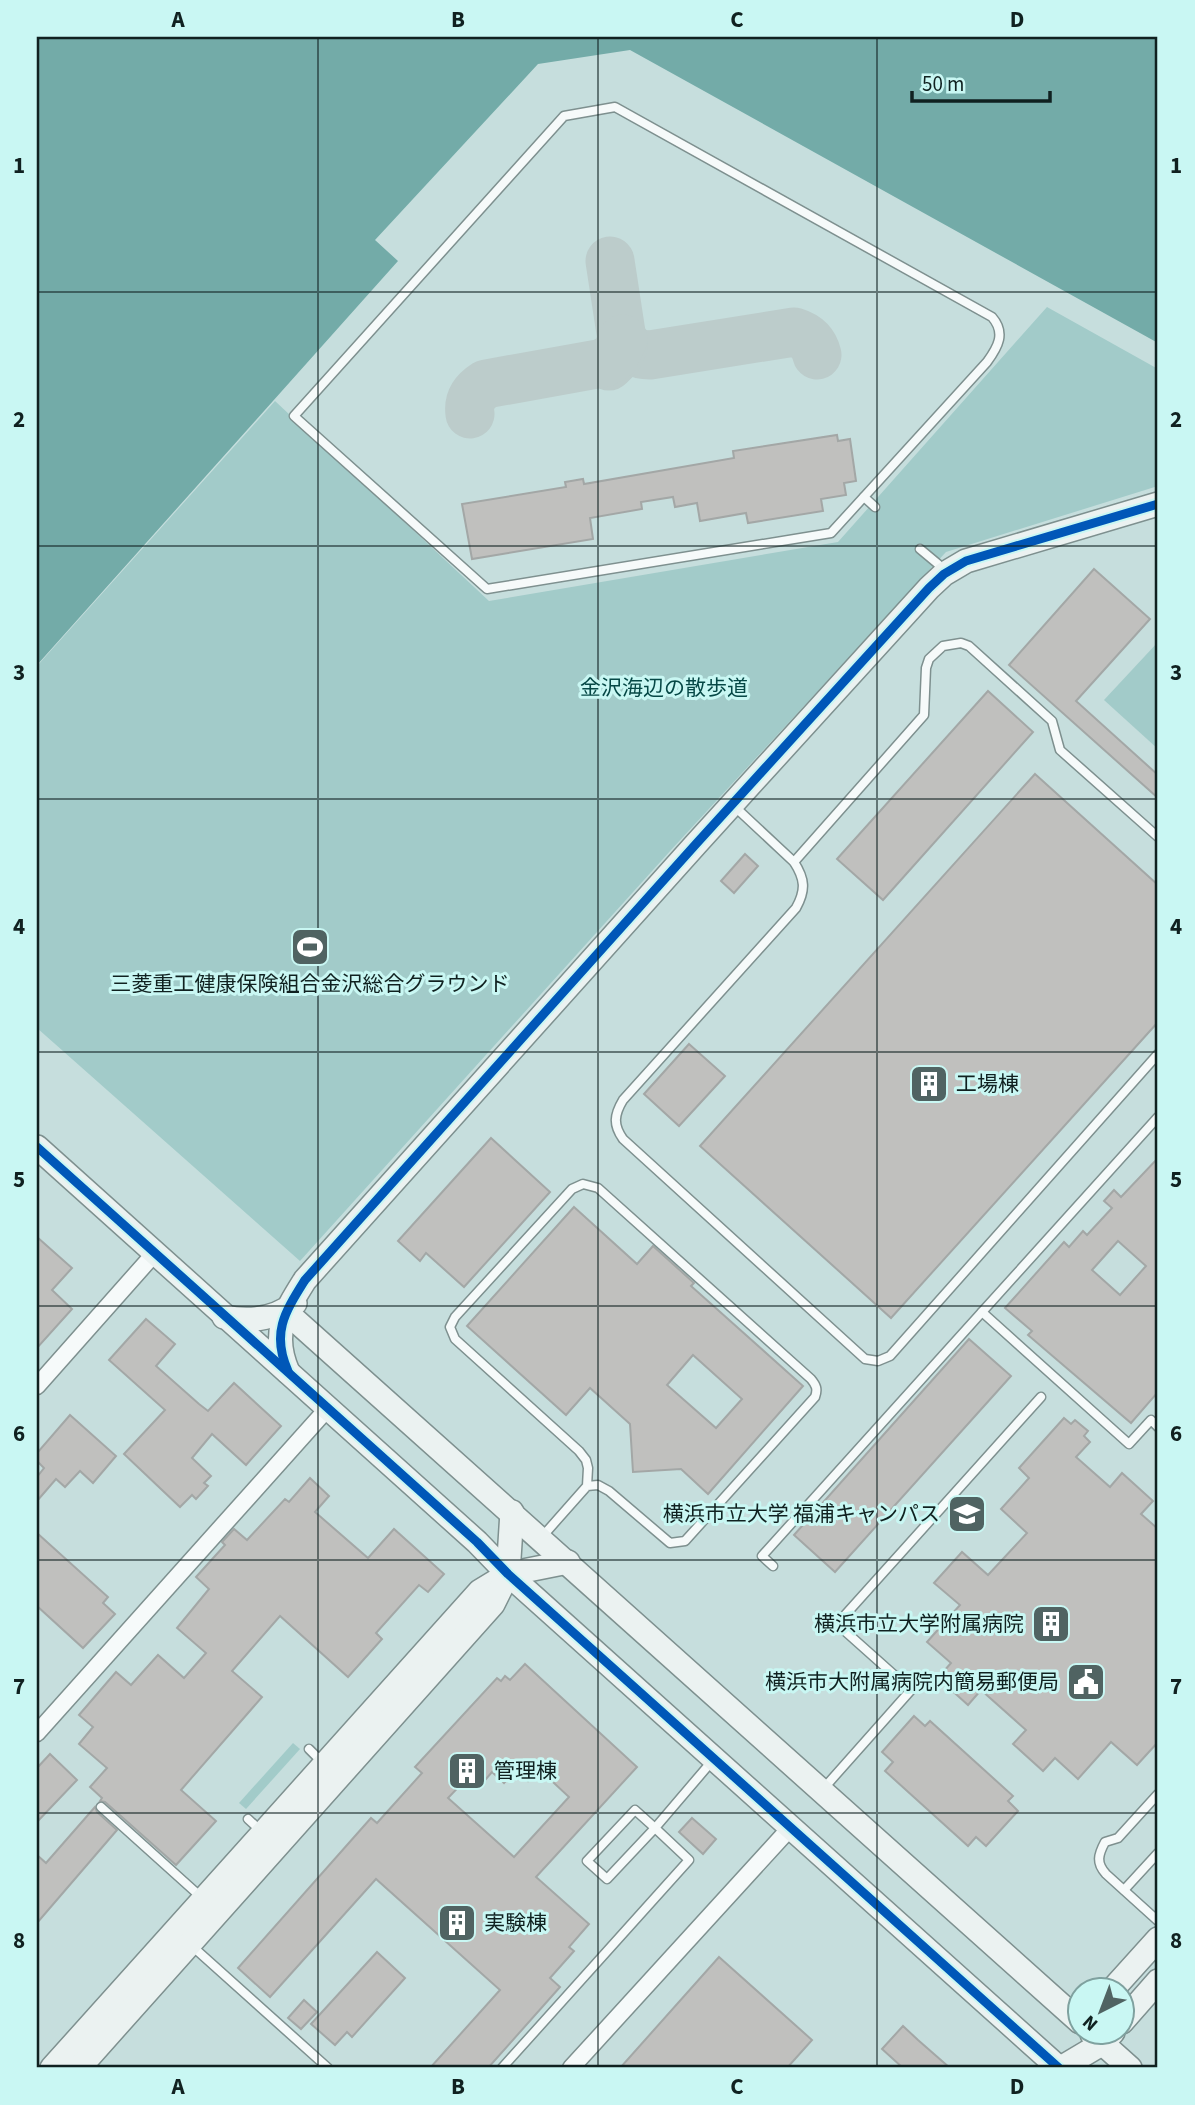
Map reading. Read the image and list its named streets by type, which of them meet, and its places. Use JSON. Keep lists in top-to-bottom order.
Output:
{
  "parks": ["金沢海辺の散歩道"],
  "places": {
    "sports": ["三菱重工健康保険組合金沢総合グラウンド"],
    "building": [
      "工場棟",
      "横浜市立大学附属病院",
      "管理棟",
      "実験棟"
    ],
    "school or university": ["横浜市立大学 福浦キャンパス"],
    "public building": ["横浜市大附属病院内簡易郵便局"]
  },
  "scale_bar": "50 m",
  "north": "bottom left",
  "grid": {
    "columns": [
      "A",
      "B",
      "C",
      "D"
    ],
    "rows": [
      "1",
      "2",
      "3",
      "4",
      "5",
      "6",
      "7",
      "8"
    ]
  }
}
